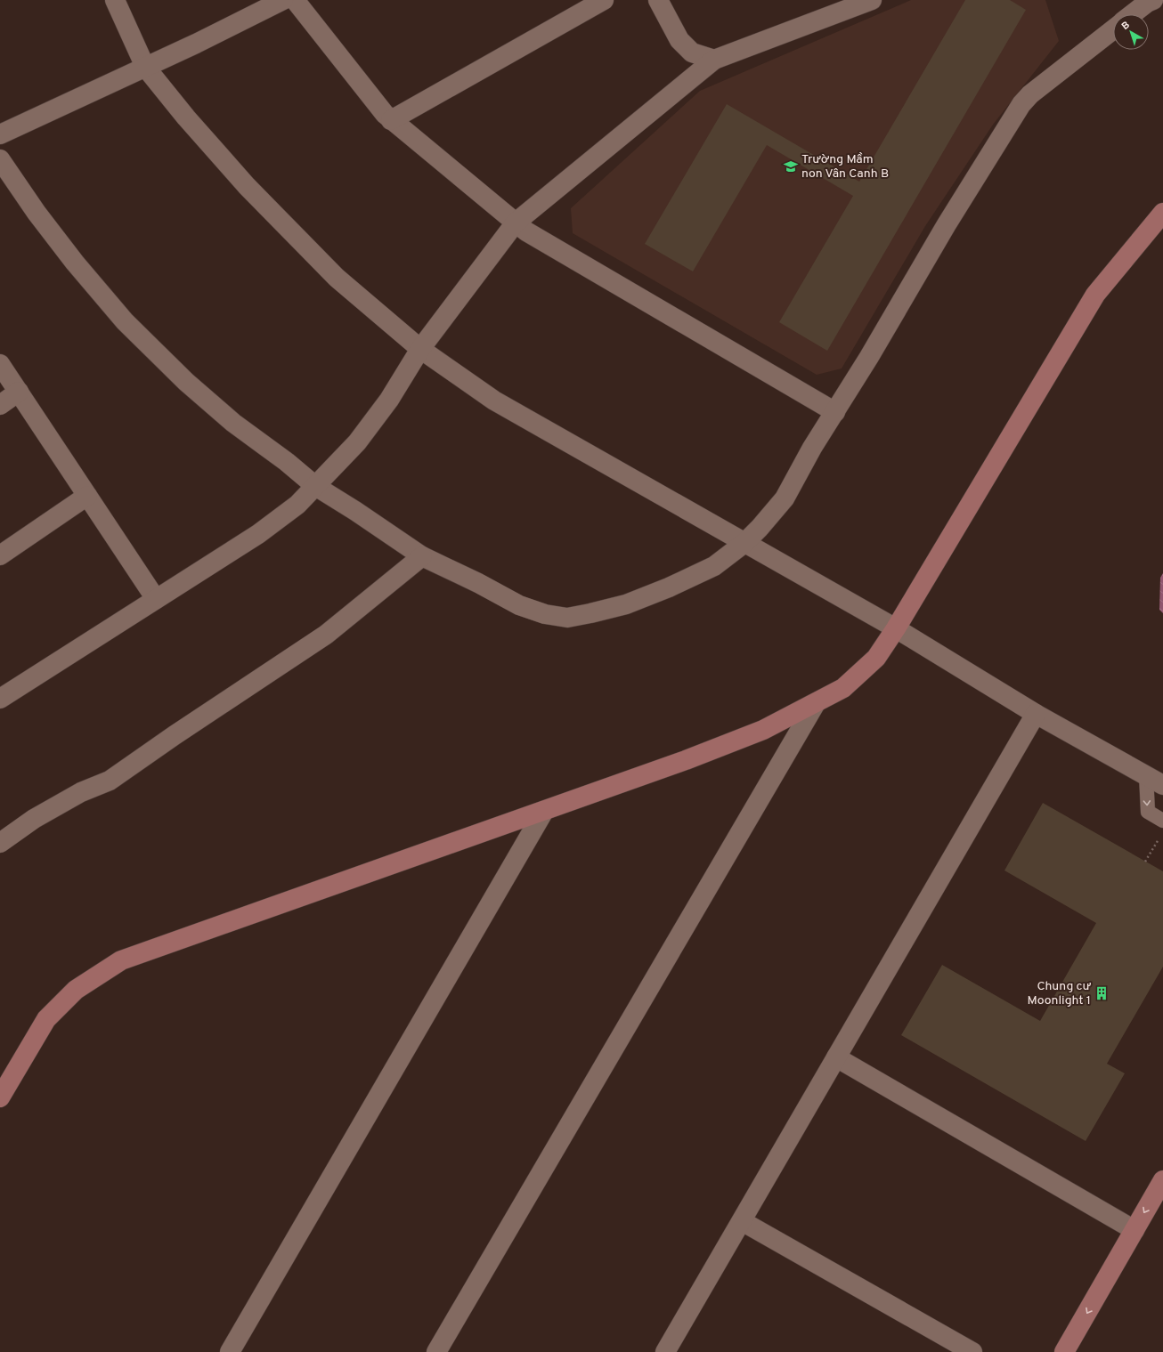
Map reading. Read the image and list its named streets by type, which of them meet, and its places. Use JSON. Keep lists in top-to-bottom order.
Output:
{
  "places": {
    "school or university": ["Trường Mầm non Vân Canh B"],
    "building": ["Chung cư Moonlight 1"]
  },
  "north": "top left"
}
